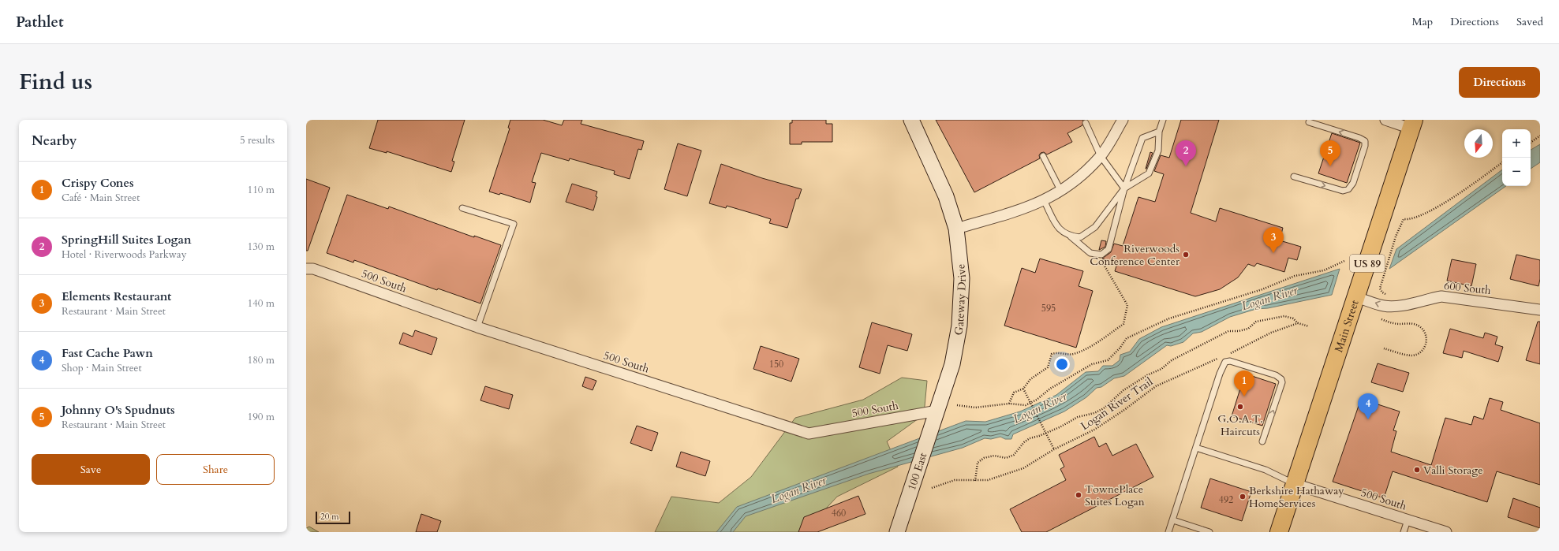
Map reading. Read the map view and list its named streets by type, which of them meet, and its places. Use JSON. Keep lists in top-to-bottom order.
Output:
{
  "streets": {
    "highway": ["US 89", "Main Street"],
    "main road": ["Gateway Drive", "100 East"],
    "street": ["500 South", "600 South"],
    "path": ["Logan River Trail"]
  },
  "crossings": [
    ["500 South", "Gateway Drive"],
    ["500 South", "Main Street"],
    ["500 South", "100 East"],
    ["600 South", "Main Street"],
    ["Gateway Drive", "100 East"]
  ],
  "one_way": ["600 South"],
  "water": ["Logan River"],
  "places": [
    "Riverwoods Conference Center",
    "G.O.A.T. Haircuts",
    "Valli Storage",
    "TownePlace Suites Logan",
    "Berkshire Hathaway HomeServices"
  ],
  "house_numbers": [
    "595",
    "150",
    "492",
    "460"
  ],
  "scale_bar": "20 m",
  "north": "bottom",
  "page": {
    "header": "Pathlet",
    "nav": ["Map", "Directions", "Saved"],
    "title": "Find us",
    "buttons": [
      "Directions",
      ["Save", "Share"]
    ],
    "heading": ["Nearby", "5 results"],
    "map_buttons": ["+", "−"],
    "pins": [
      "2",
      "5",
      "3",
      "1",
      "4"
    ],
    "list": [
      {
        "mark": "1",
        "name": "Crispy Cones",
        "note": "Café · Main Street",
        "value": "110 m"
      },
      {
        "mark": "2",
        "name": "SpringHill Suites Logan",
        "note": "Hotel · Riverwoods Parkway",
        "value": "130 m"
      },
      {
        "mark": "3",
        "name": "Elements Restaurant",
        "note": "Restaurant · Main Street",
        "value": "140 m"
      },
      {
        "mark": "4",
        "name": "Fast Cache Pawn",
        "note": "Shop · Main Street",
        "value": "180 m"
      },
      {
        "mark": "5",
        "name": "Johnny O's Spudnuts",
        "note": "Restaurant · Main Street",
        "value": "190 m"
      }
    ],
    "scale": "20 m"
  }
}
